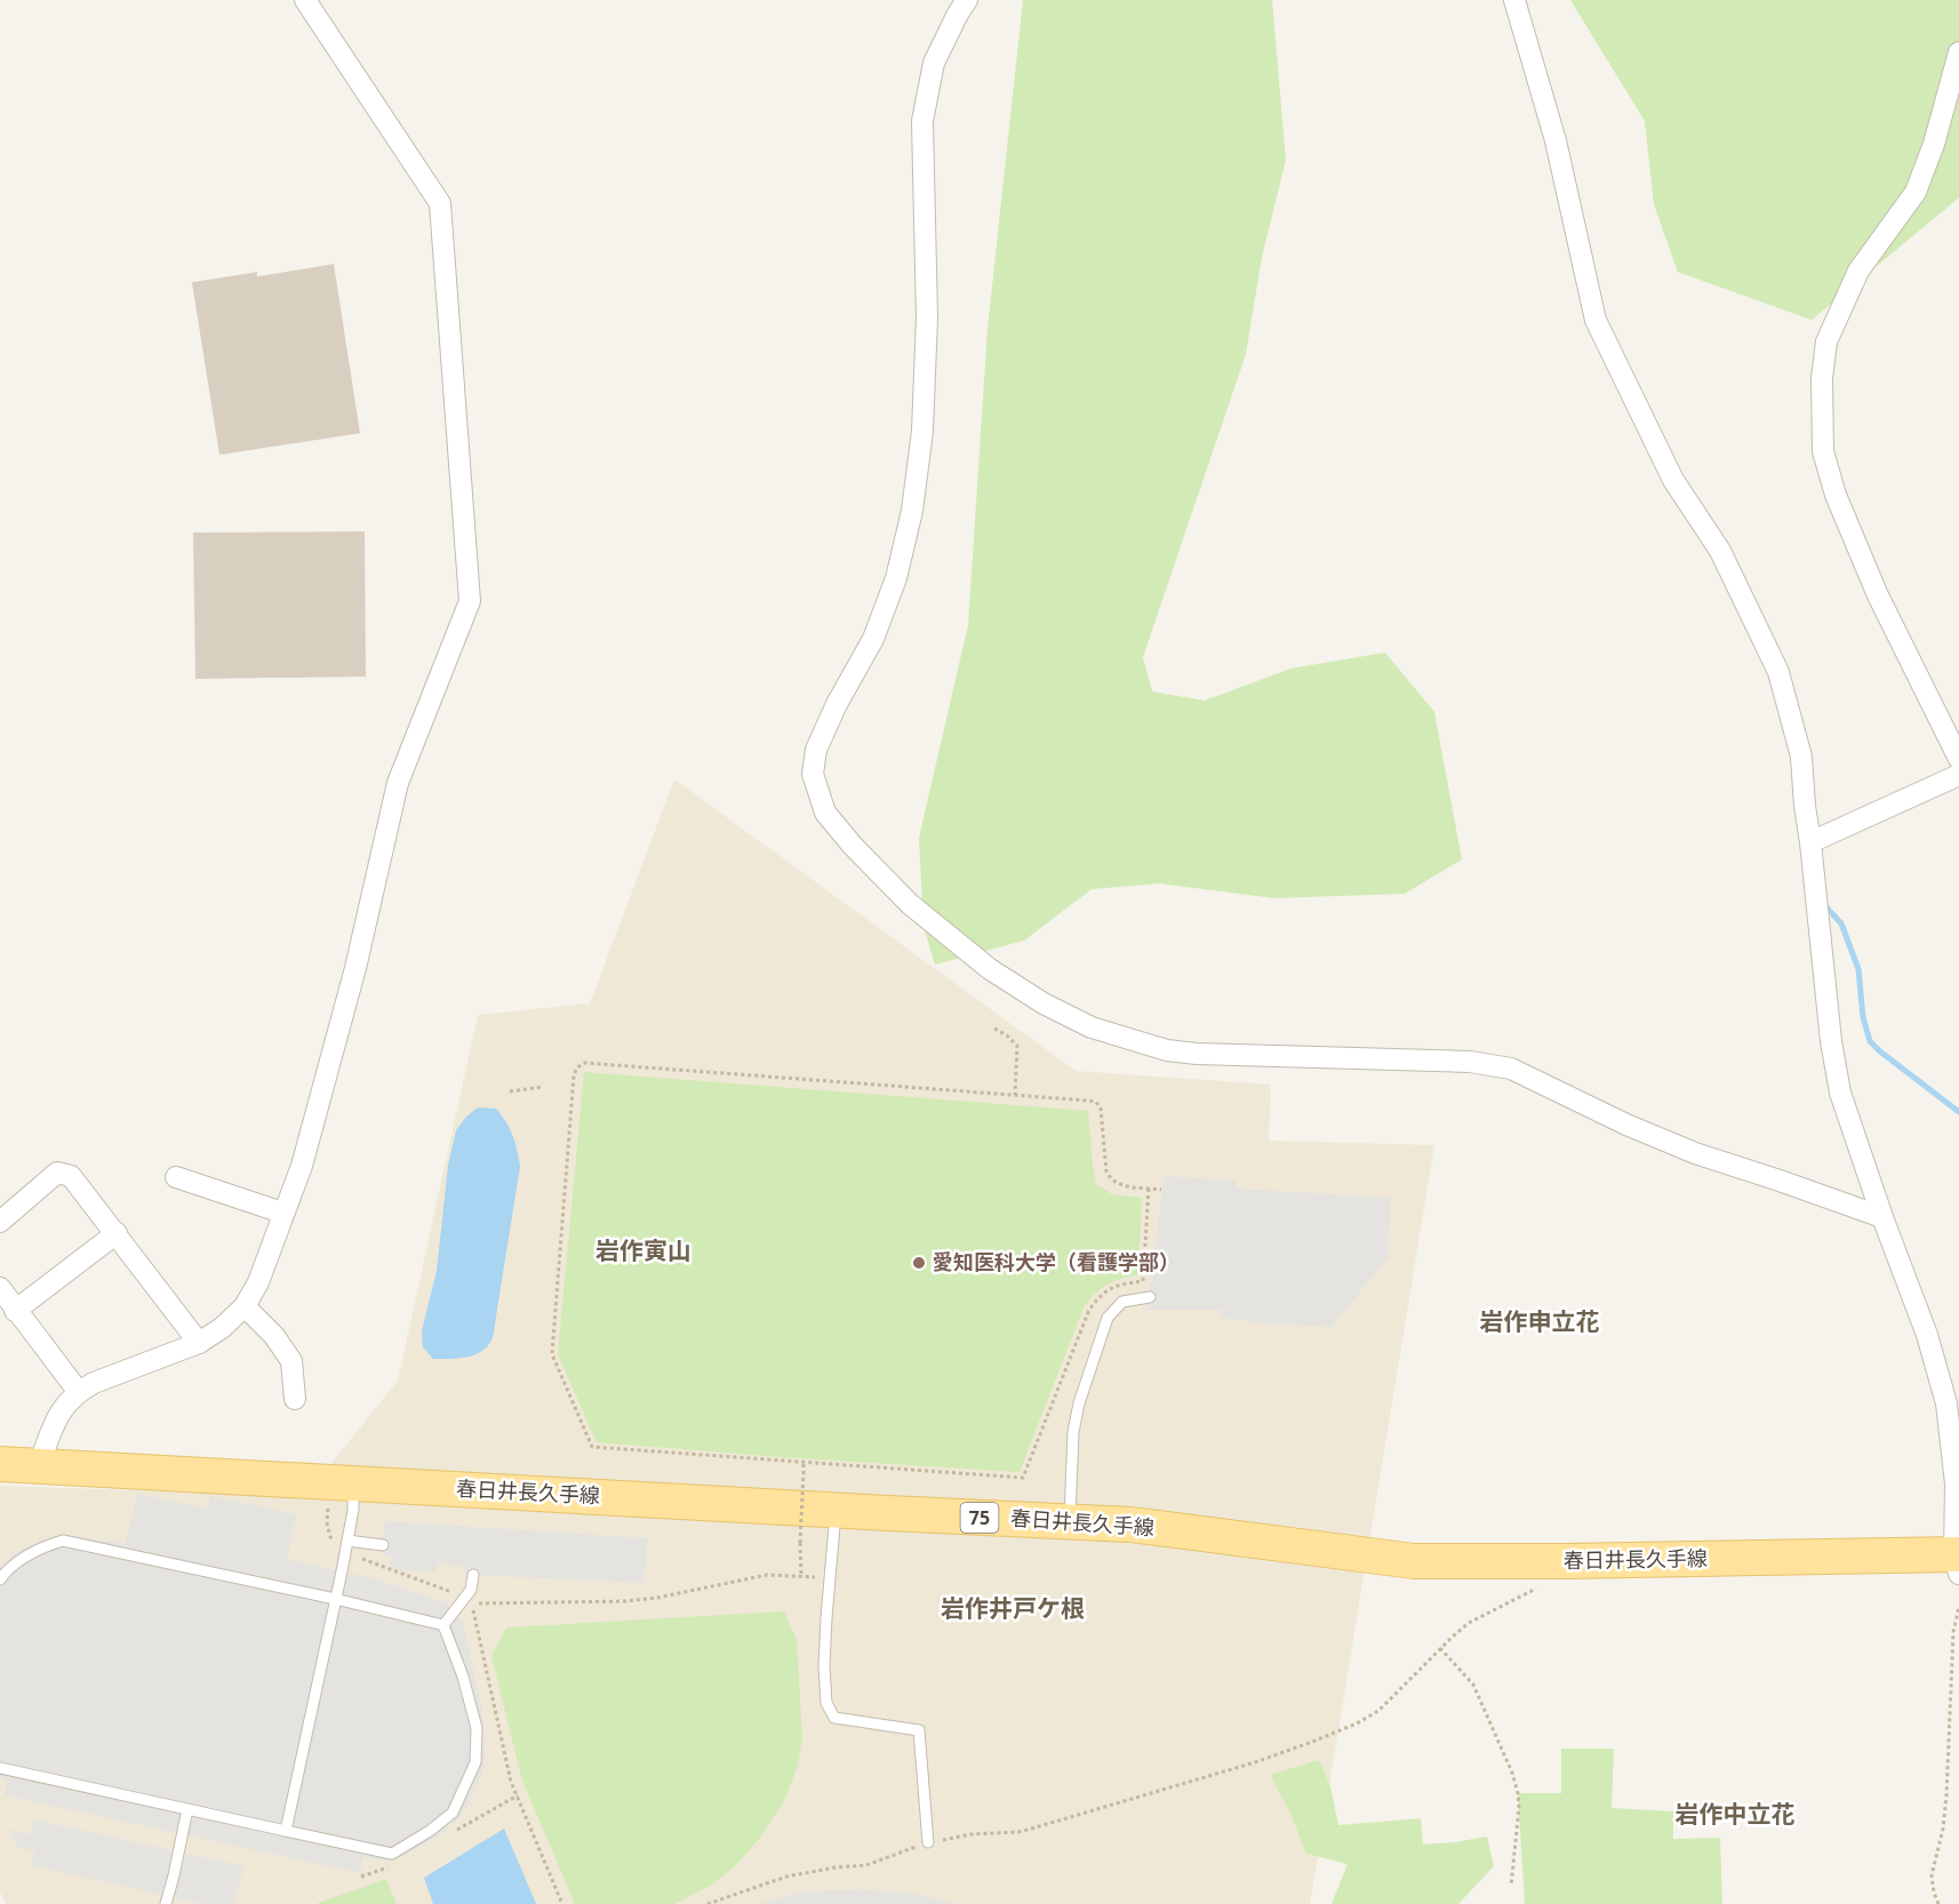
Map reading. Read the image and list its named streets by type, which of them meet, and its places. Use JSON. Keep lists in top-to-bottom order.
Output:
{
  "streets": {
    "main road": ["春日井長久手線", "75"]
  },
  "districts": [
    "岩作寅山",
    "岩作申立花",
    "岩作井戸ケ根",
    "岩作中立花"
  ],
  "places": ["愛知医科大学（看護学部）"]
}
